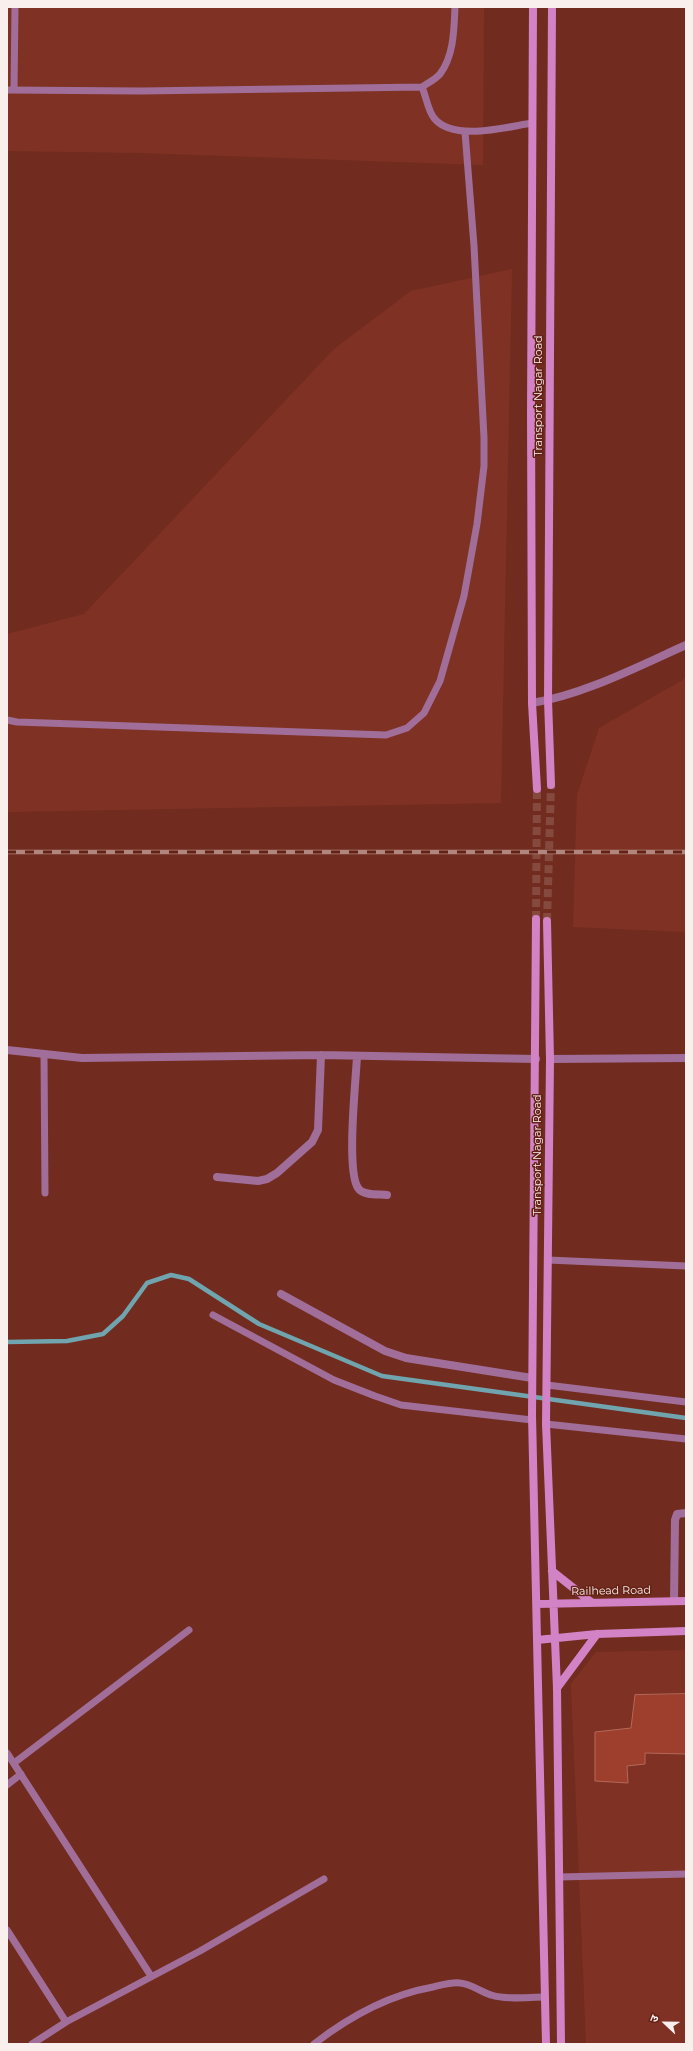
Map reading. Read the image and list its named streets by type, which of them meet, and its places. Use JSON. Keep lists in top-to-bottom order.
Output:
{
  "streets": {
    "main road": ["Transport Nagar Road", "Railhead Road"]
  },
  "crossings": [
    ["Transport Nagar Road", "Railhead Road"]
  ],
  "north": "left"
}
